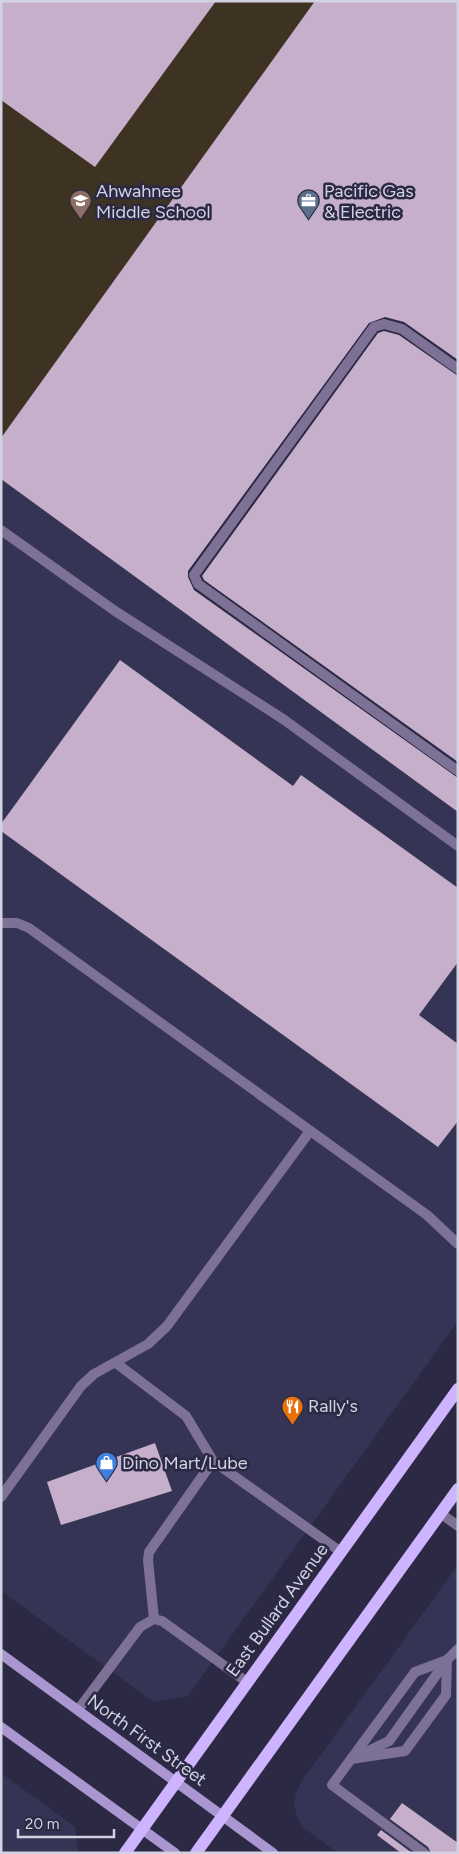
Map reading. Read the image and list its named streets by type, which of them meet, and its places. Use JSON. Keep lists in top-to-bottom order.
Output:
{
  "streets": {
    "main road": ["East Bullard Avenue", "North First Street"]
  },
  "crossings": [
    ["East Bullard Avenue", "North First Street"]
  ],
  "places": {
    "school or university": ["Ahwahnee Middle School"],
    "office": ["Pacific Gas & Electric"],
    "restaurant": ["Rally's"],
    "shop": ["Dino Mart/Lube"]
  },
  "scale_bar": "20 m"
}
